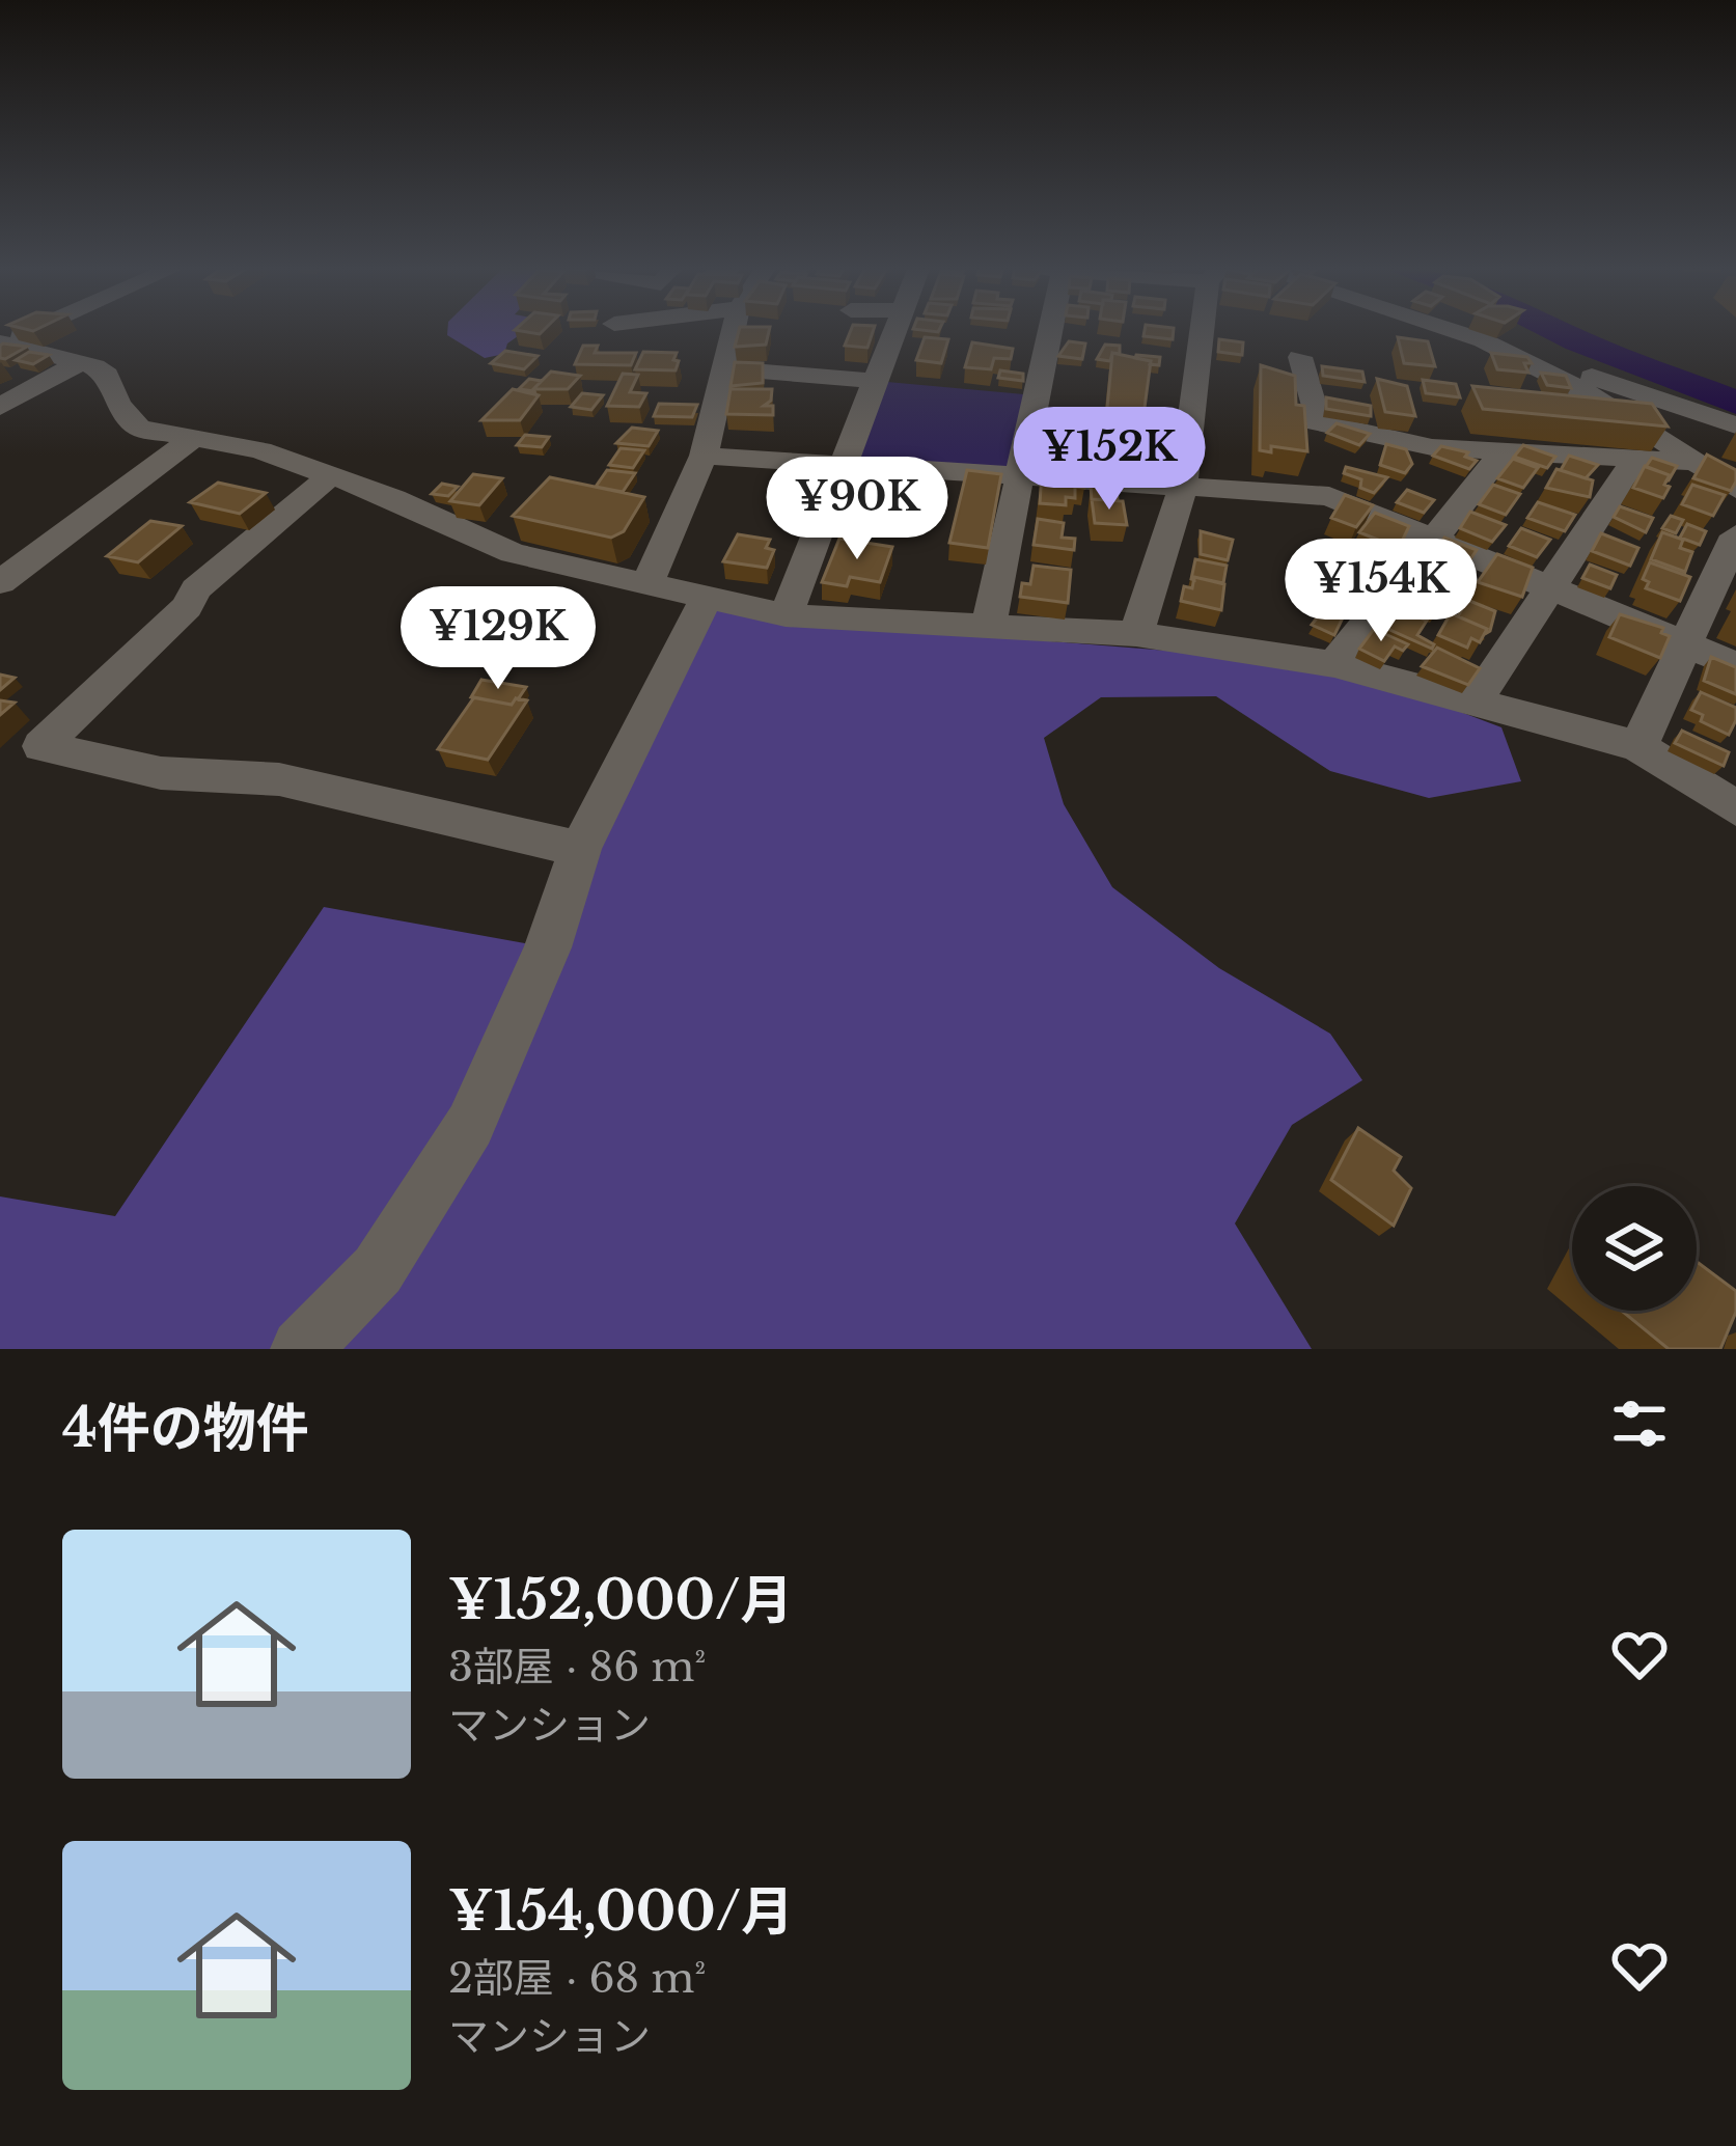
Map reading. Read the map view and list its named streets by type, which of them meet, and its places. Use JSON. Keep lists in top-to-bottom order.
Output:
{
  "page": {
    "price": [
      "¥152K",
      "¥90K",
      "¥154K",
      "¥129K"
    ],
    "heading": "4件の物件",
    "list": [
      {
        "name": "¥152,000/月",
        "note": "3部屋 · 86 m² · マンション"
      },
      {
        "name": "¥154,000/月",
        "note": "2部屋 · 68 m² · マンション"
      }
    ]
  }
}
